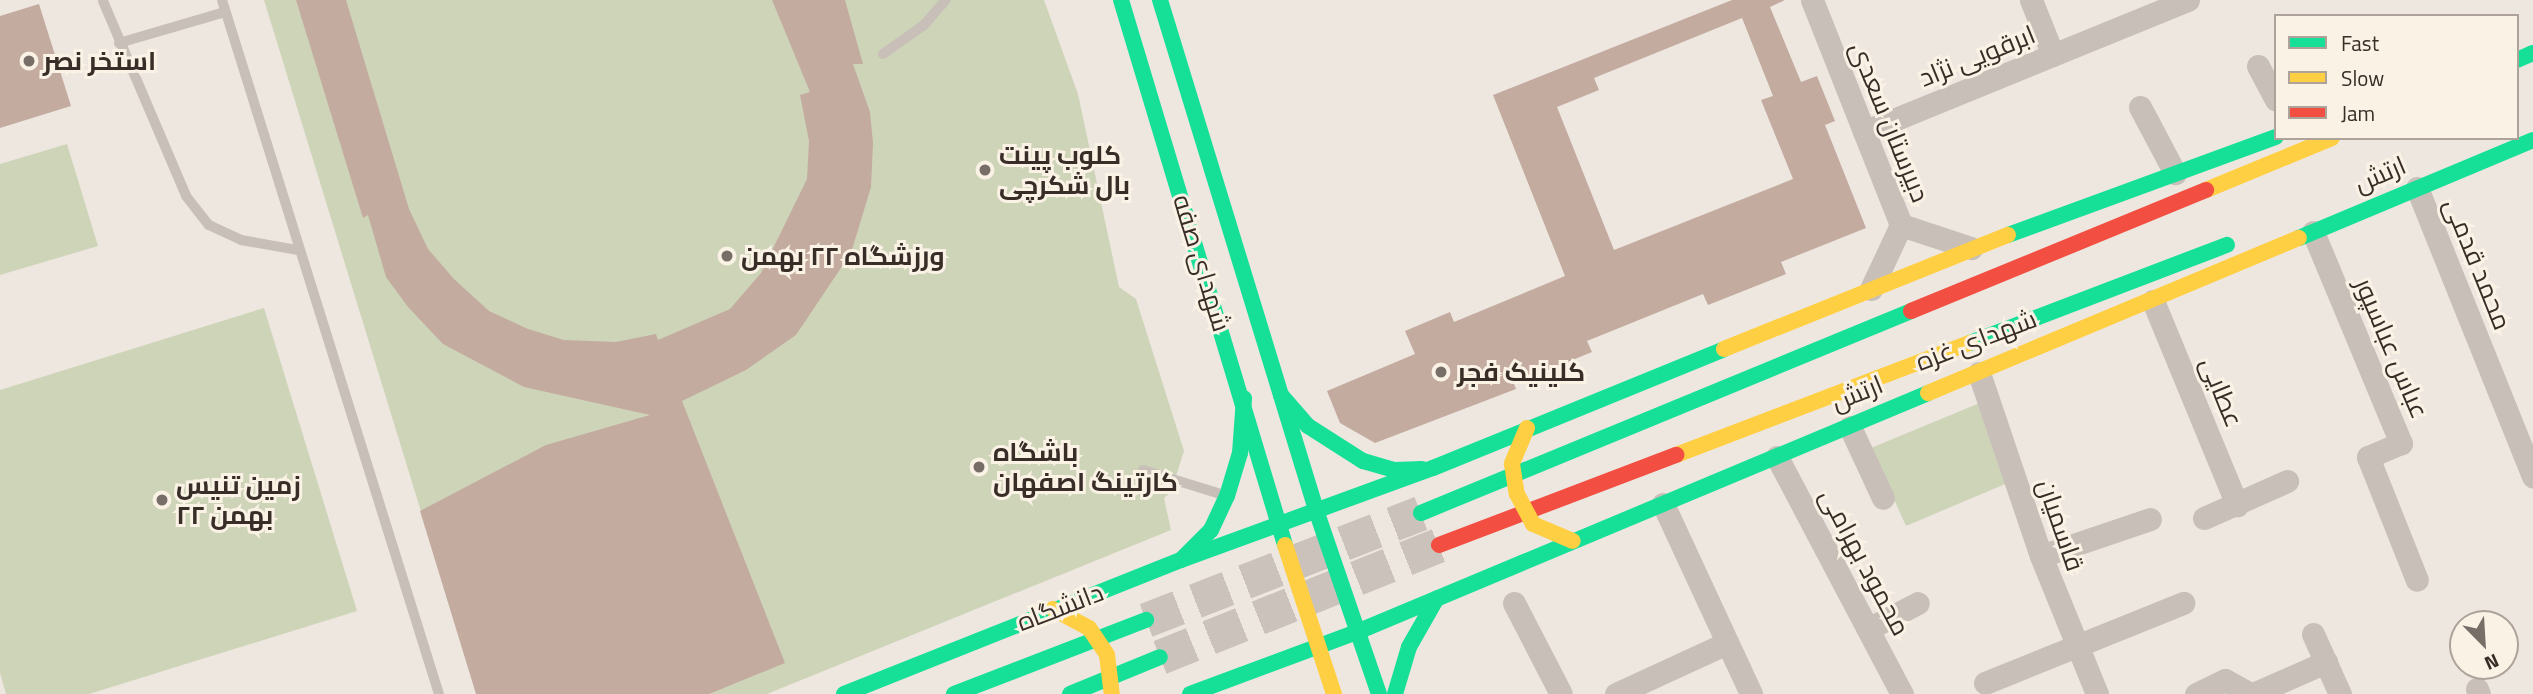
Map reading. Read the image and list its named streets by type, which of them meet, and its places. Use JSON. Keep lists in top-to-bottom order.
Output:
{
  "streets": {
    "main road": [
      "ارتش",
      "شهدای صفه",
      "شهدای غزه",
      "دانشگاه"
    ],
    "street": [
      "ابرقویی نژاد",
      "دبیرستان سعدی",
      "محمد قدمی",
      "عباس عباسپور",
      "عطایی",
      "قاسمیان",
      "محمود بهرامی"
    ]
  },
  "crossings": [
    ["ابرقویی نژاد", "دبیرستان سعدی"],
    ["ارتش", "شهدای صفه"],
    ["ارتش", "محمد قدمی"],
    ["ارتش", "عباس عباسپور"],
    ["ارتش", "عطایی"],
    ["ارتش", "قاسمیان"],
    ["ارتش", "محمود بهرامی"],
    ["شهدای صفه", "دانشگاه"]
  ],
  "places": [
    "استخر نصر",
    "کلوب پینت بال شکرچی",
    "ورزشگاه ۲۲ بهمن",
    "کلینیک فجر",
    "باشگاه کارتینگ اصفهان",
    "زمین تنیس ۲۲ بهمن"
  ],
  "legend": ["Fast", "Slow", "Jam"],
  "north": "bottom right"
}
